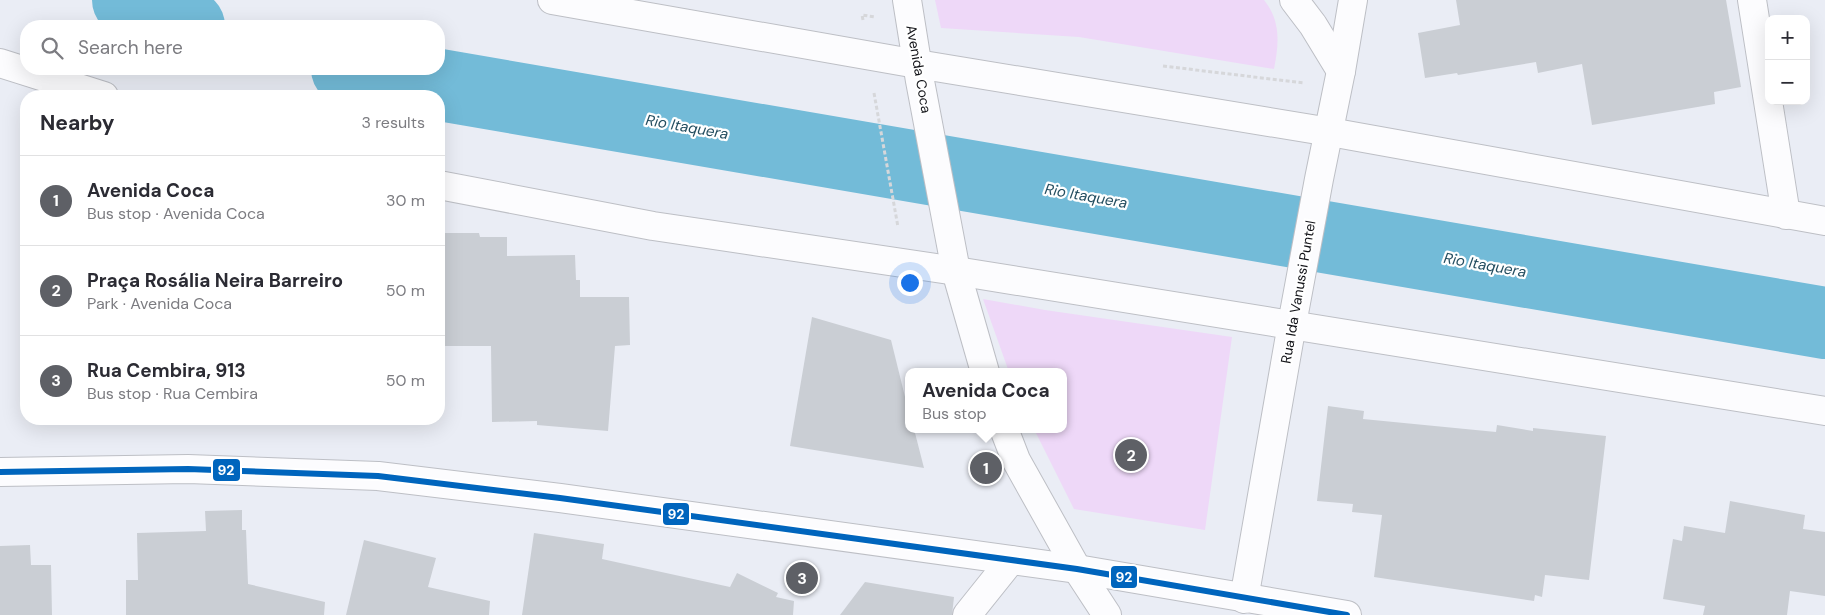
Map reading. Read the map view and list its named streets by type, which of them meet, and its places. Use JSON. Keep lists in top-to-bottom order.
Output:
{
  "streets": {
    "street": ["Avenida Coca", "Rua Ida Vanussi Puntel"]
  },
  "water": ["Rio Itaquera"],
  "lines": ["transit line 92"],
  "page": {
    "map_buttons": ["+", "−"],
    "search": "Search here",
    "heading": ["Nearby", "3 results"],
    "list": [
      {
        "mark": "1",
        "name": "Avenida Coca",
        "note": "Bus stop · Avenida Coca",
        "value": "30 m"
      },
      {
        "mark": "2",
        "name": "Praça Rosália Neira Barreiro",
        "note": "Park · Avenida Coca",
        "value": "50 m"
      },
      {
        "mark": "3",
        "name": "Rua Cembira, 913",
        "note": "Bus stop · Rua Cembira",
        "value": "50 m"
      }
    ],
    "popup": ["Avenida Coca", "Bus stop"],
    "pins": ["2", "1", "3"]
  }
}
